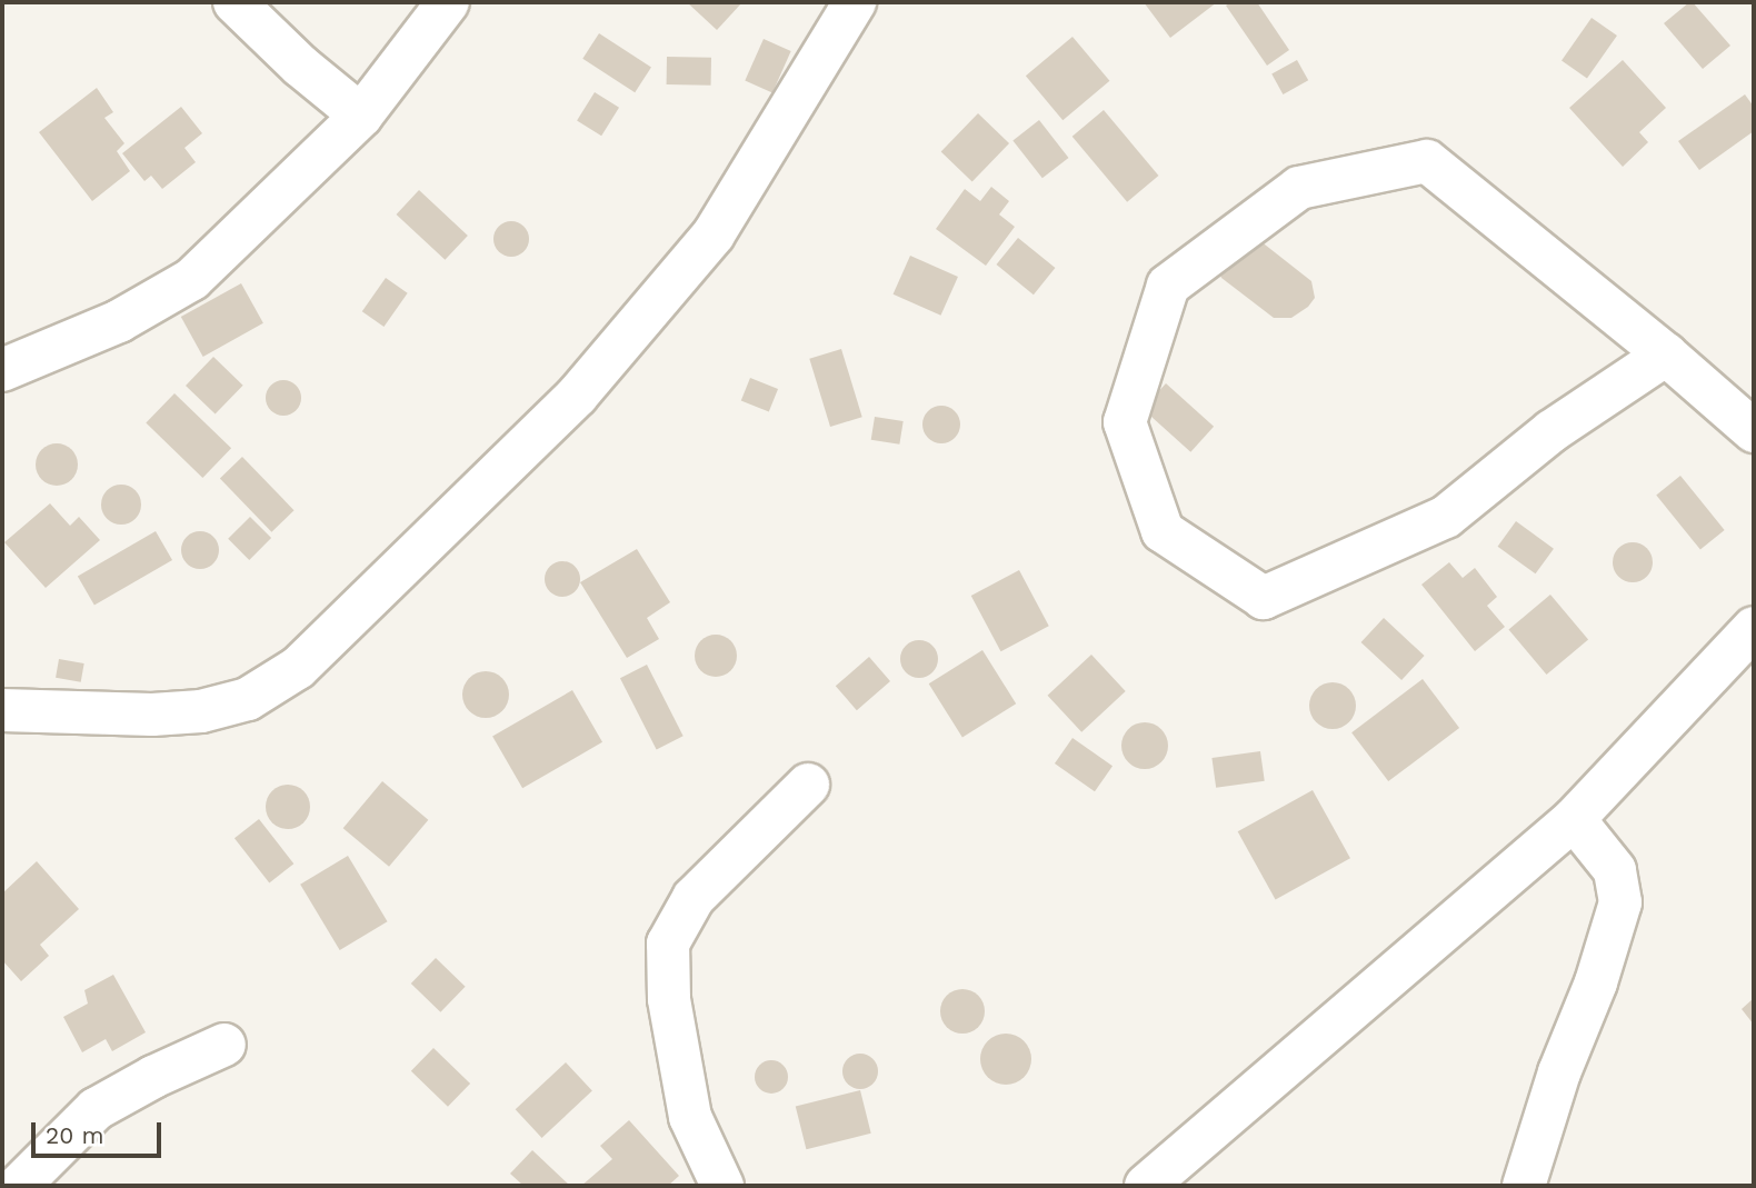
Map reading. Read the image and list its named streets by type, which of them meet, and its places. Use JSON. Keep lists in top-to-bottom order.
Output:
{
  "scale_bar": "20 m"
}
